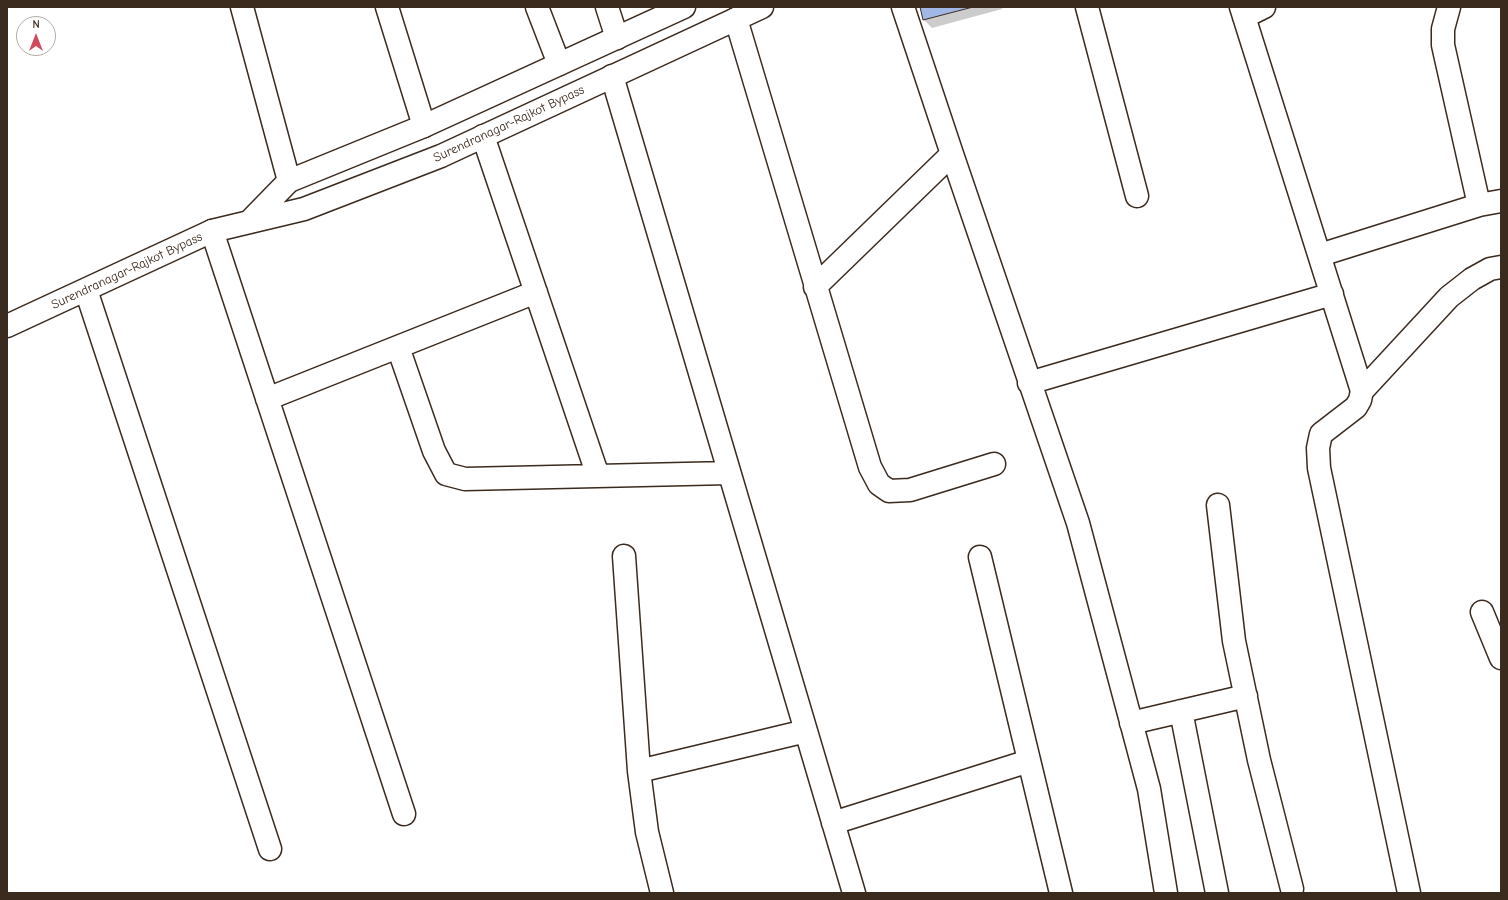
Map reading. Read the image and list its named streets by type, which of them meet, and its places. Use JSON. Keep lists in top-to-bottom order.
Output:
{
  "streets": {
    "street": ["Surendranagar-Rajkot Bypass"]
  },
  "north": "top"
}
